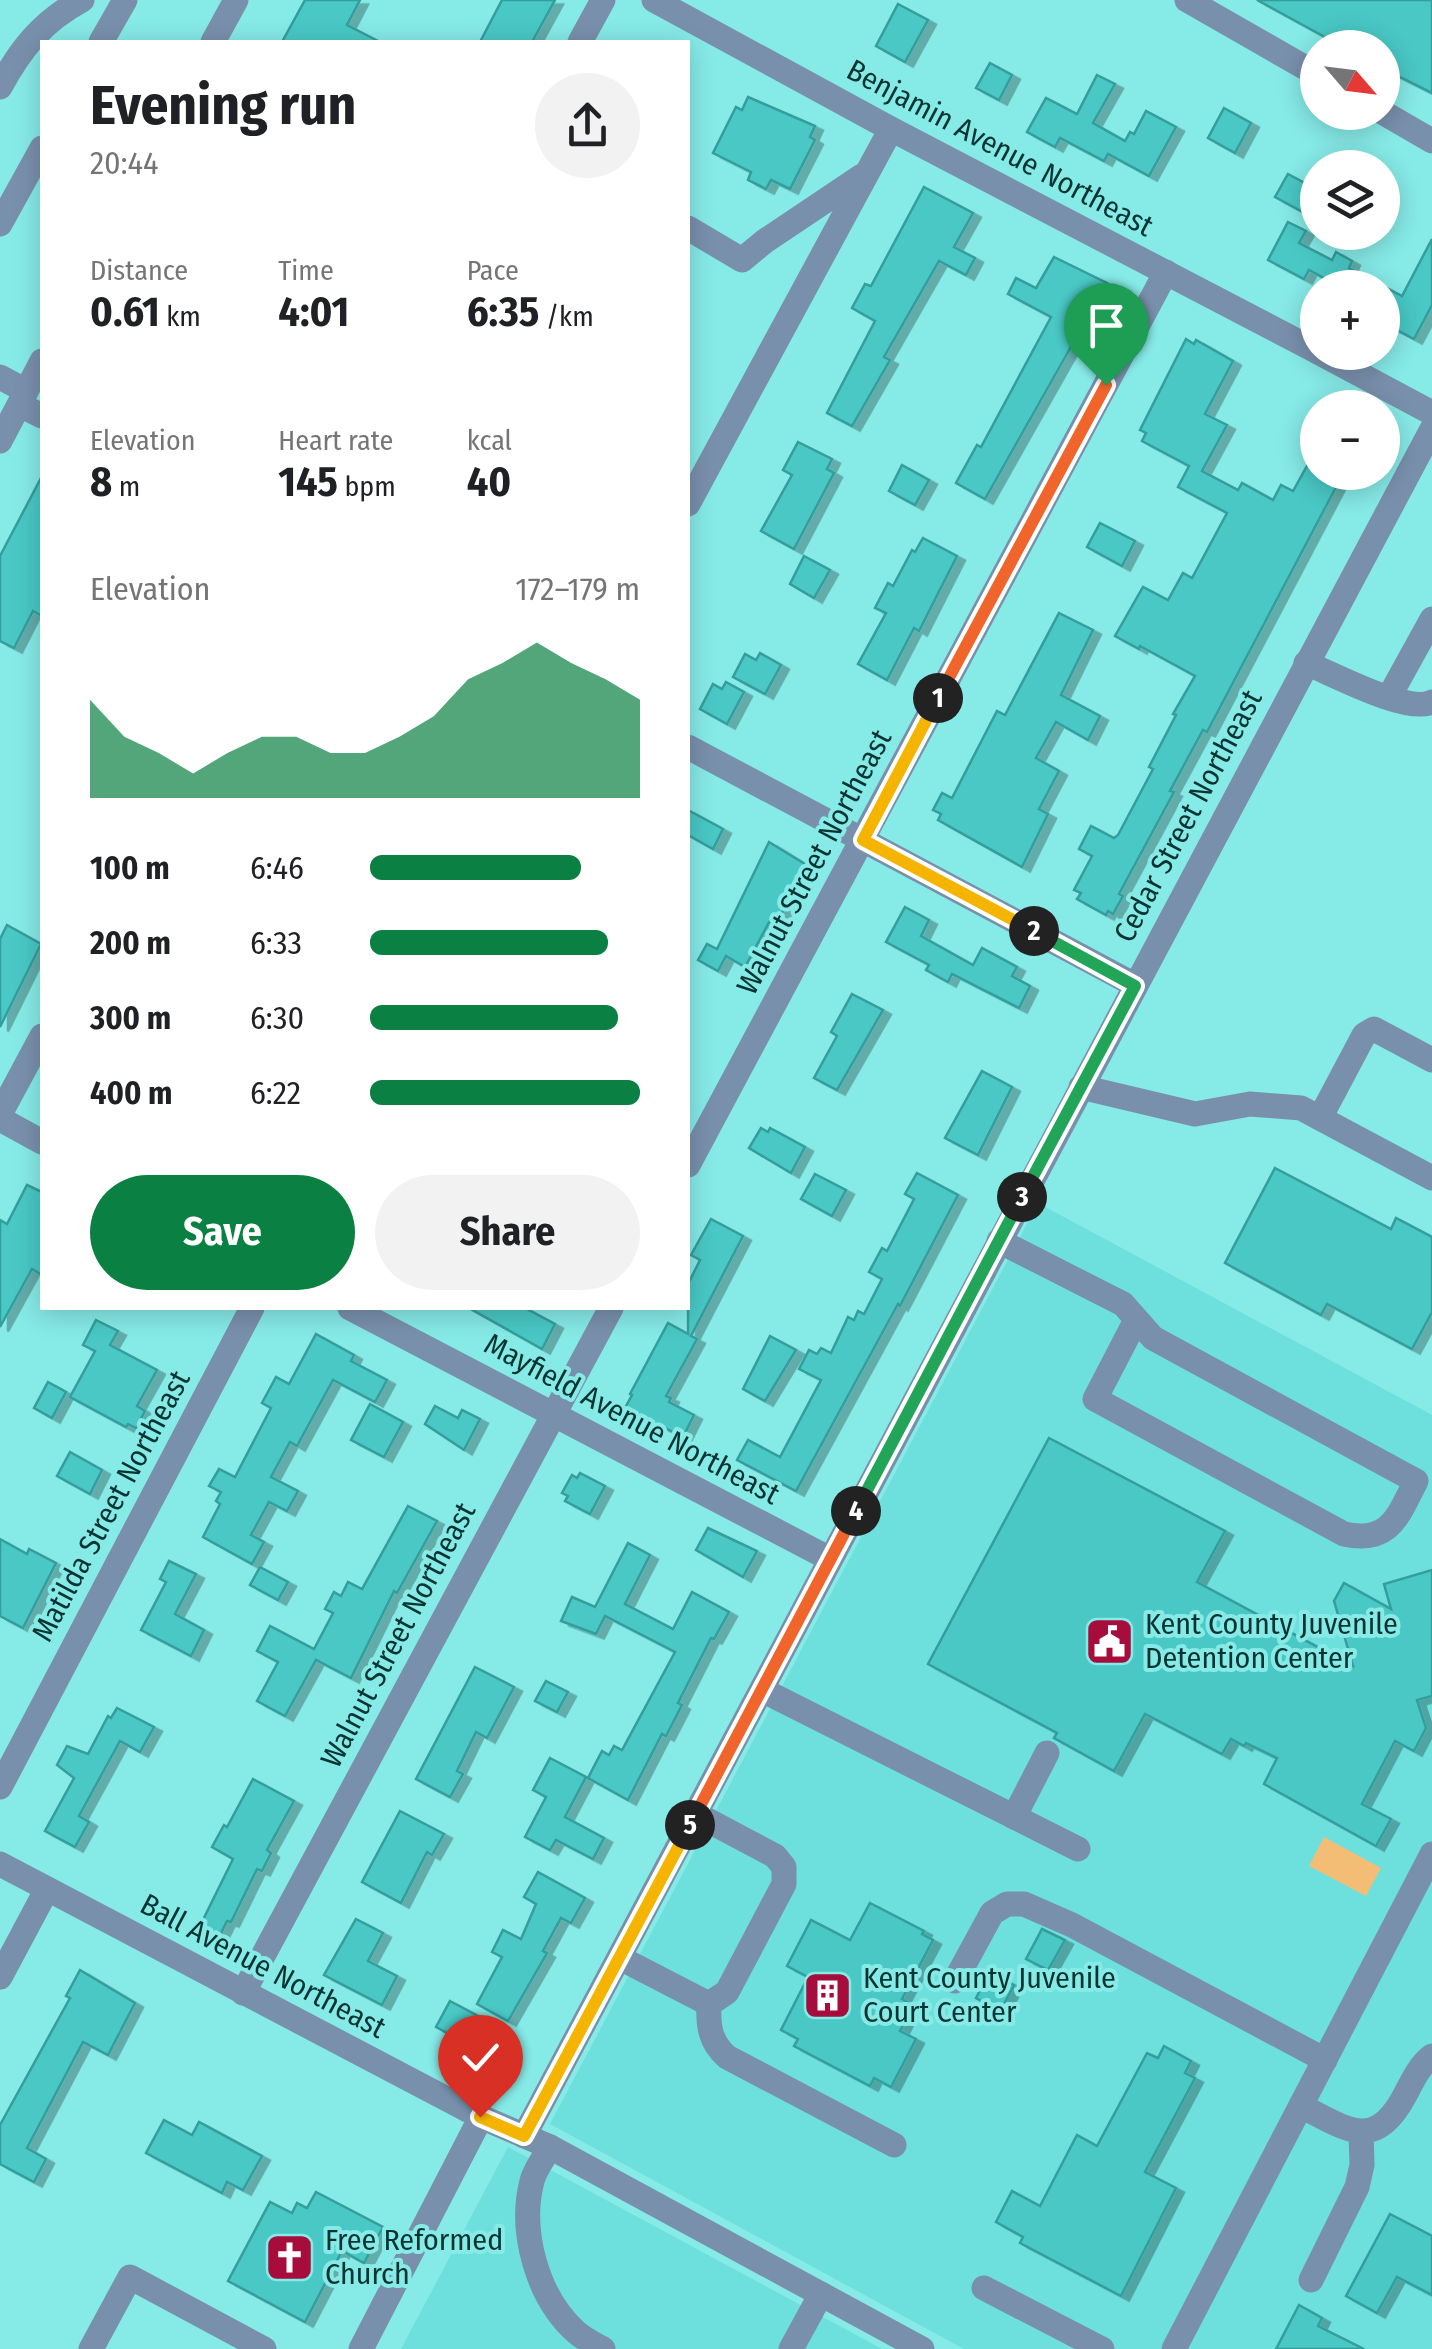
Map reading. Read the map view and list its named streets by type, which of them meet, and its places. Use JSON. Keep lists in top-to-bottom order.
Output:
{
  "streets": {
    "street": [
      "Benjamin Avenue Northeast",
      "Cedar Street Northeast",
      "Walnut Street Northeast",
      "Mayfield Avenue Northeast",
      "Matilda Street Northeast",
      "Ball Avenue Northeast"
    ]
  },
  "crossings": [
    ["Benjamin Avenue Northeast", "Walnut Street Northeast"],
    ["Cedar Street Northeast", "Mayfield Avenue Northeast"],
    ["Cedar Street Northeast", "Ball Avenue Northeast"],
    ["Walnut Street Northeast", "Mayfield Avenue Northeast"],
    ["Walnut Street Northeast", "Ball Avenue Northeast"]
  ],
  "places": {
    "public building": ["Kent County Juvenile Detention Center"],
    "building": ["Kent County Juvenile Court Center"],
    "church": ["Free Reformed Church"]
  },
  "north": "bottom right",
  "page": {
    "map_buttons": ["+", "−"],
    "heading": ["Evening run", "20:44"],
    "stats": [
      ["Distance", "0.61 km"],
      ["Time", "4:01"],
      ["Pace", "6:35 /km"],
      ["Elevation", "8 m"],
      ["Heart rate", "145 bpm"],
      ["kcal", "40"]
    ],
    "chart": ["Elevation", "172–179 m"],
    "pins": [
      "1",
      "2",
      "3",
      "4",
      "5"
    ],
    "list": [
      {
        "name": "100 m",
        "note": "6:46"
      },
      {
        "name": "200 m",
        "note": "6:33"
      },
      {
        "name": "300 m",
        "note": "6:30"
      },
      {
        "name": "400 m",
        "note": "6:22"
      }
    ],
    "buttons": ["Save", "Share"]
  }
}
